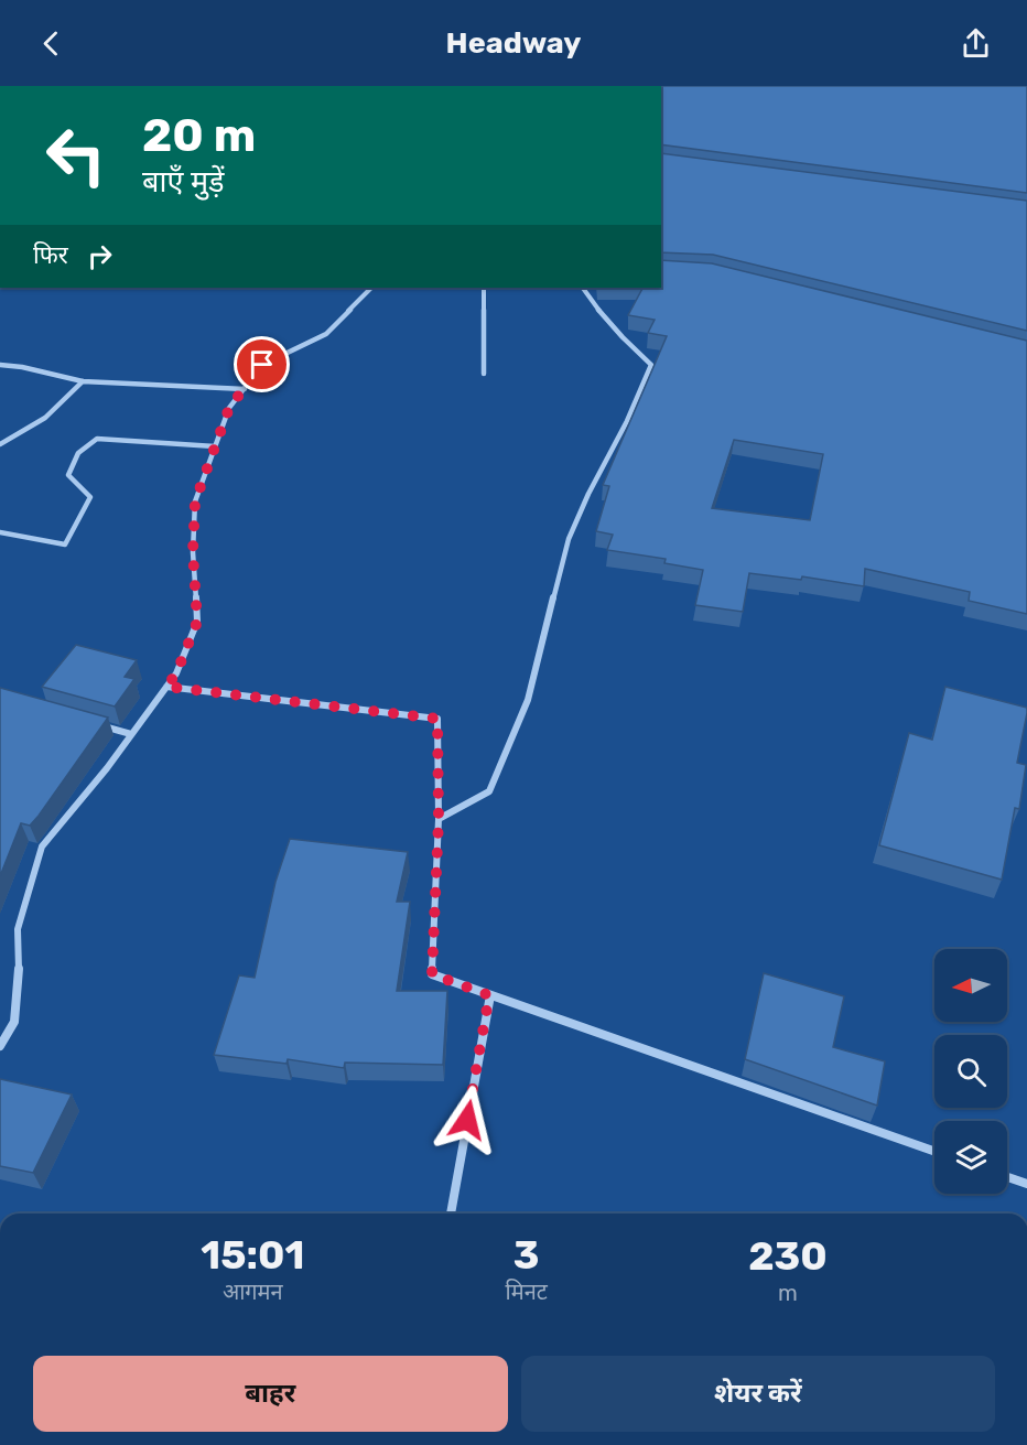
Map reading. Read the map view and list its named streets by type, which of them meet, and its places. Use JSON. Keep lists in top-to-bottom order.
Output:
{
  "north": "left",
  "page": {
    "header": "Headway",
    "turn": ["20 m", "बाएँ मुड़ें"],
    "then": "फिर",
    "eta": [
      "15:01",
      "आगमन",
      "3",
      "मिनट",
      "230",
      "m"
    ],
    "buttons": ["बाहर", "शेयर करें"]
  }
}
